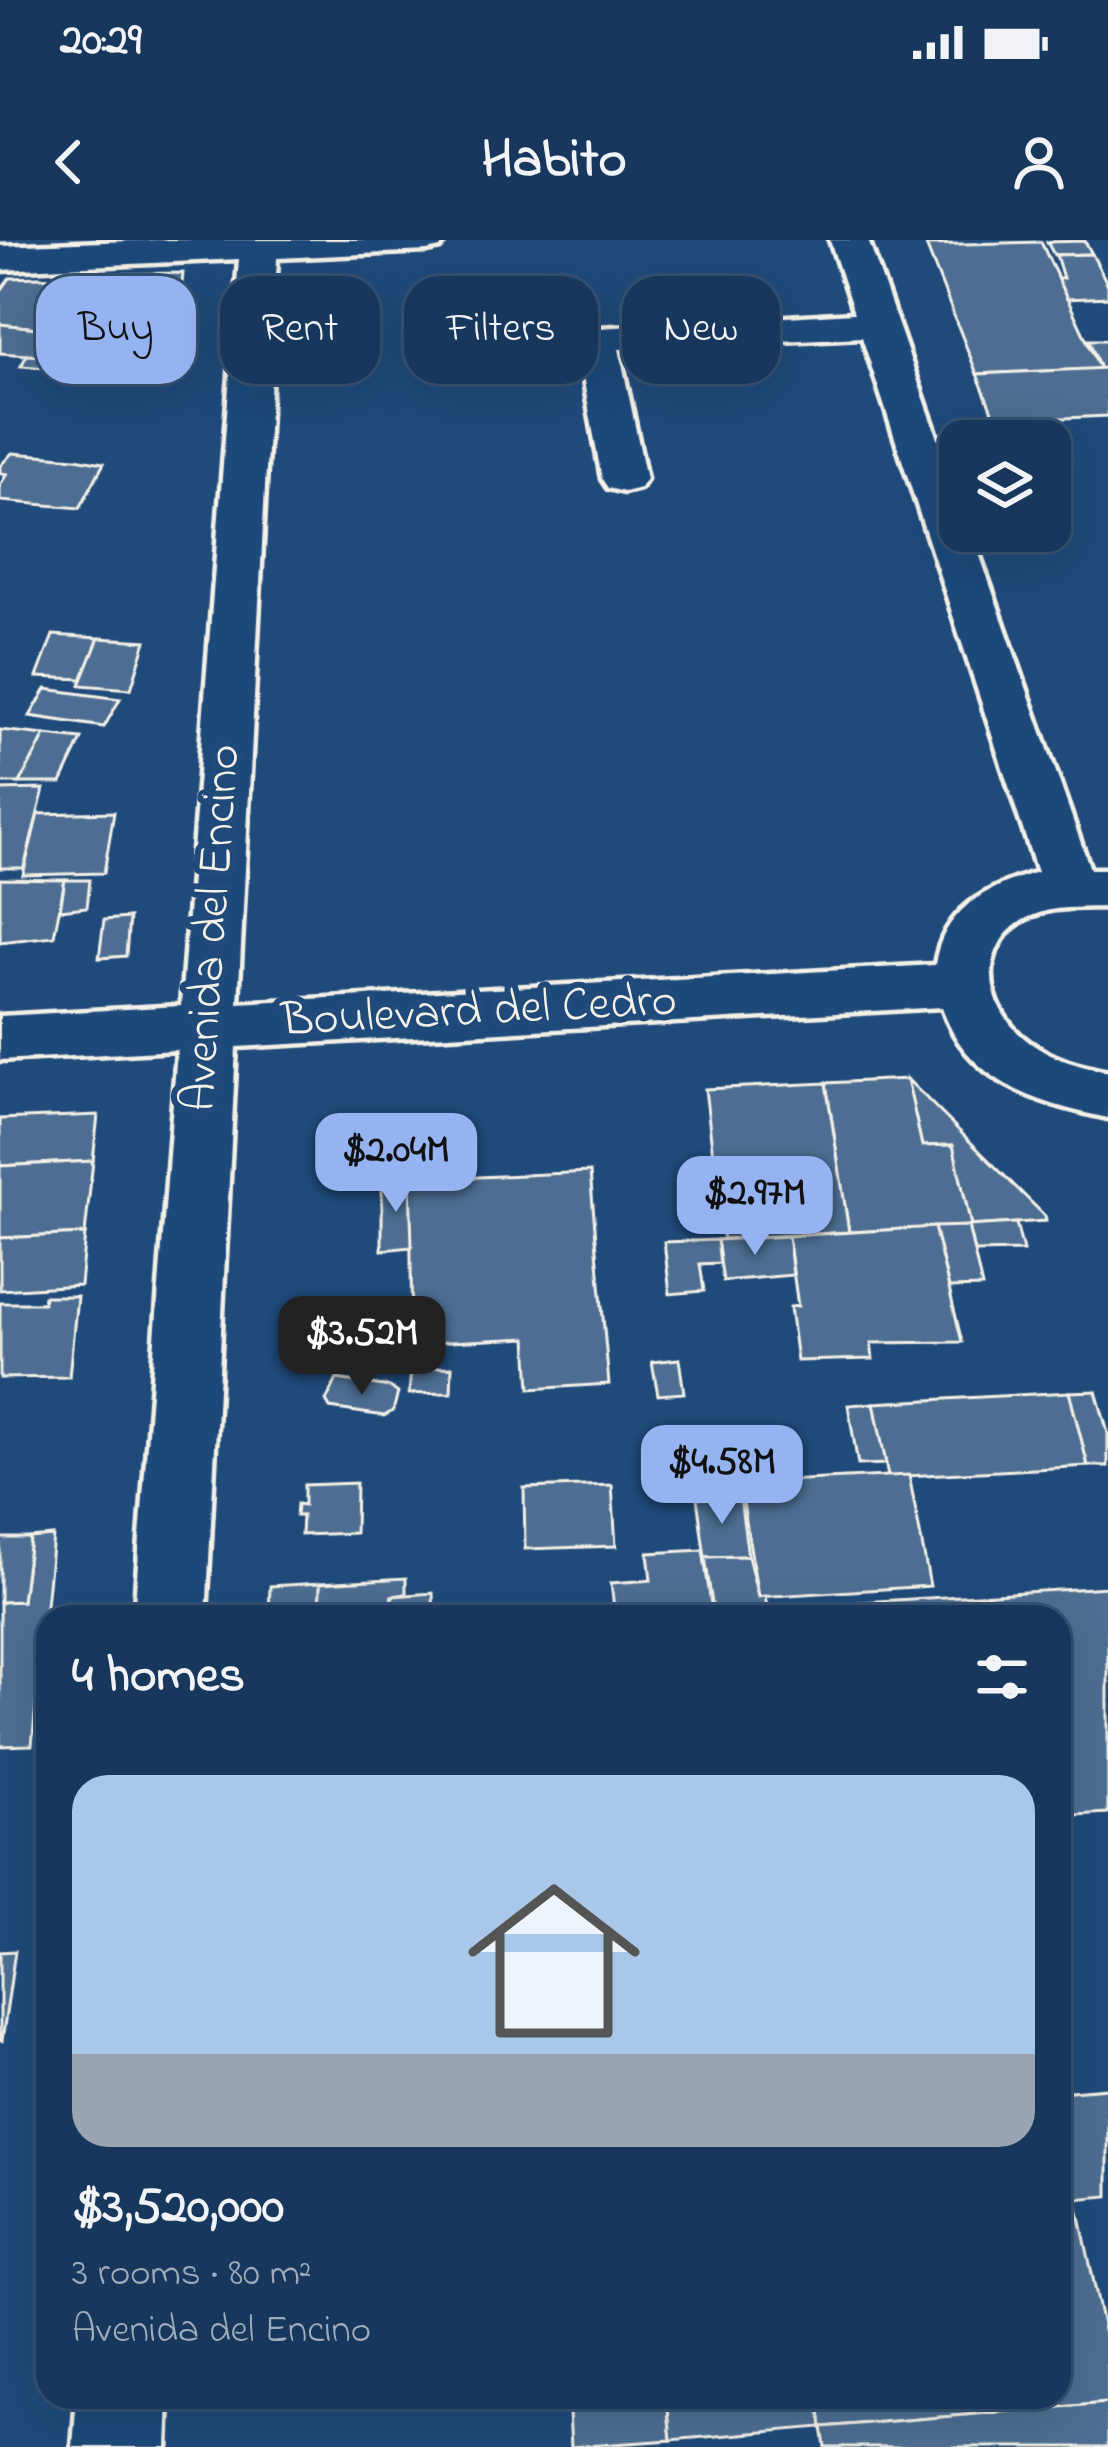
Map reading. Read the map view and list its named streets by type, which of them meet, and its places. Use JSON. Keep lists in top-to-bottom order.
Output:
{
  "streets": {
    "street": ["Avenida del Encino", "Boulevard del Cedro"]
  },
  "crossings": [
    ["Avenida del Encino", "Boulevard del Cedro"]
  ],
  "page": {
    "status": "20:29",
    "header": "Habito",
    "chip": [
      "Buy",
      "Rent",
      "Filters",
      "New"
    ],
    "price": [
      "$2.04M",
      "$2.97M",
      "$3.52M",
      "$4.58M"
    ],
    "heading": "4 homes",
    "list": [
      {
        "name": "$3,520,000",
        "note": "3 rooms · 80 m² · Avenida del Encino"
      }
    ]
  }
}
